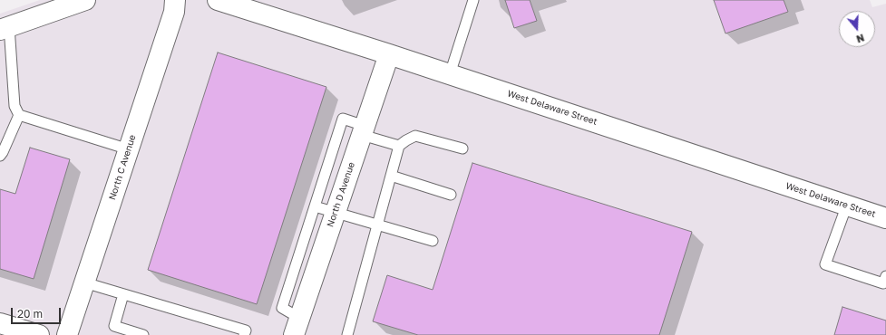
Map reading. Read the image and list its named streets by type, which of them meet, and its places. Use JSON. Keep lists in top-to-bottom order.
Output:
{
  "streets": {
    "street": ["West Delaware Street", "North C Avenue", "North D Avenue"]
  },
  "crossings": [
    ["West Delaware Street", "North D Avenue"]
  ],
  "scale_bar": "20 m",
  "north": "bottom"
}
